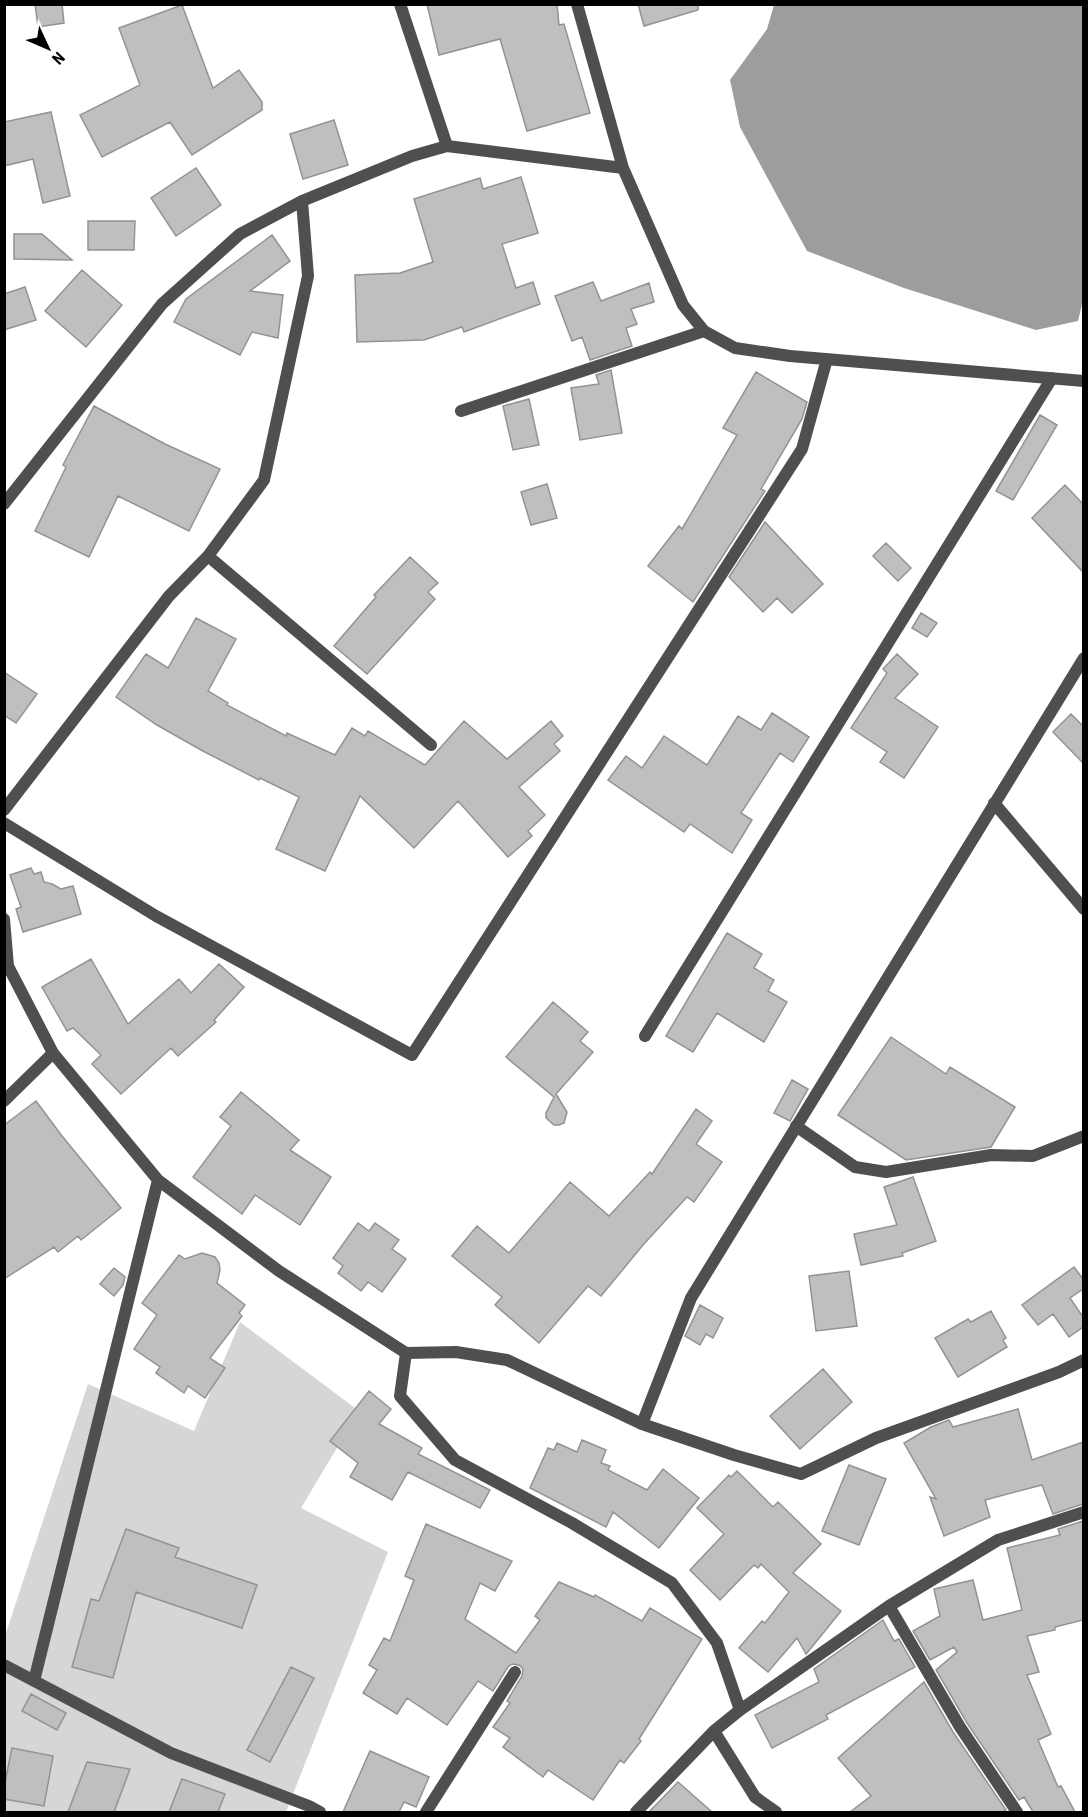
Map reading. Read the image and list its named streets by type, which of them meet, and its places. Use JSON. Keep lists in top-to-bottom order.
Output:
{
  "north": "bottom right"
}
